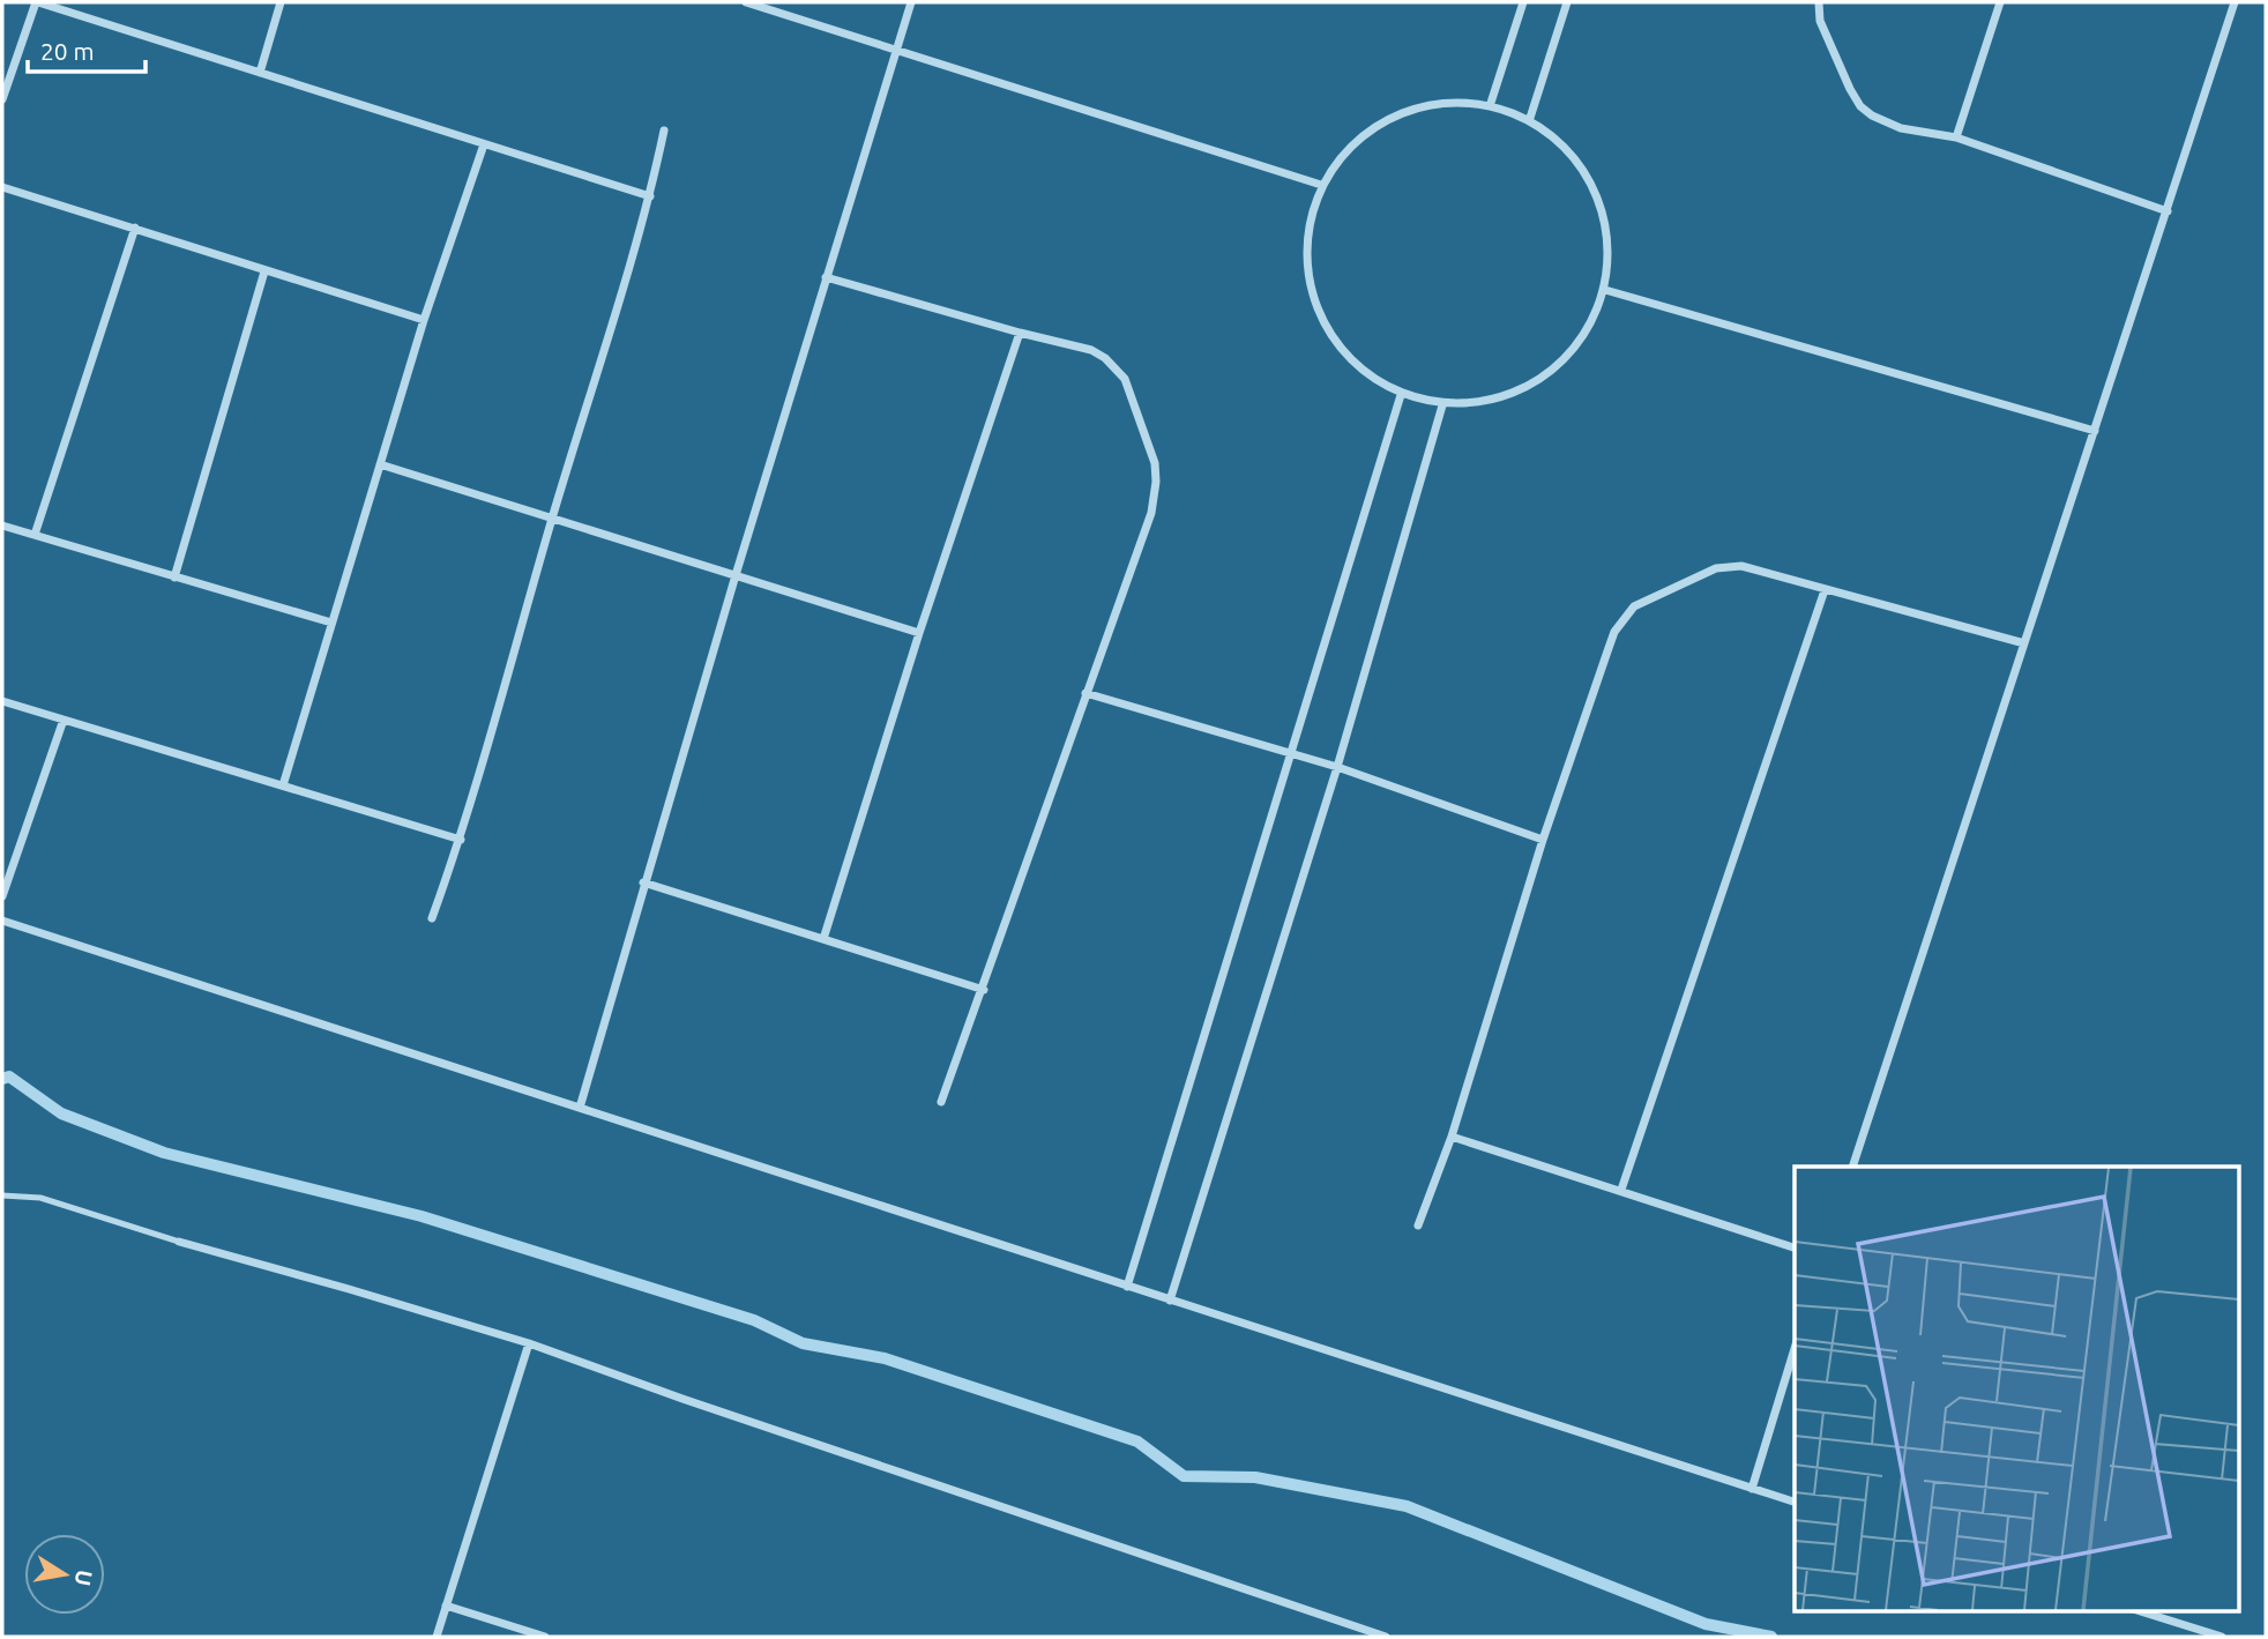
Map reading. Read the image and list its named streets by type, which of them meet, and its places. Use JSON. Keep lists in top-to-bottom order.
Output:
{
  "scale_bar": "20 m",
  "north": "right"
}
